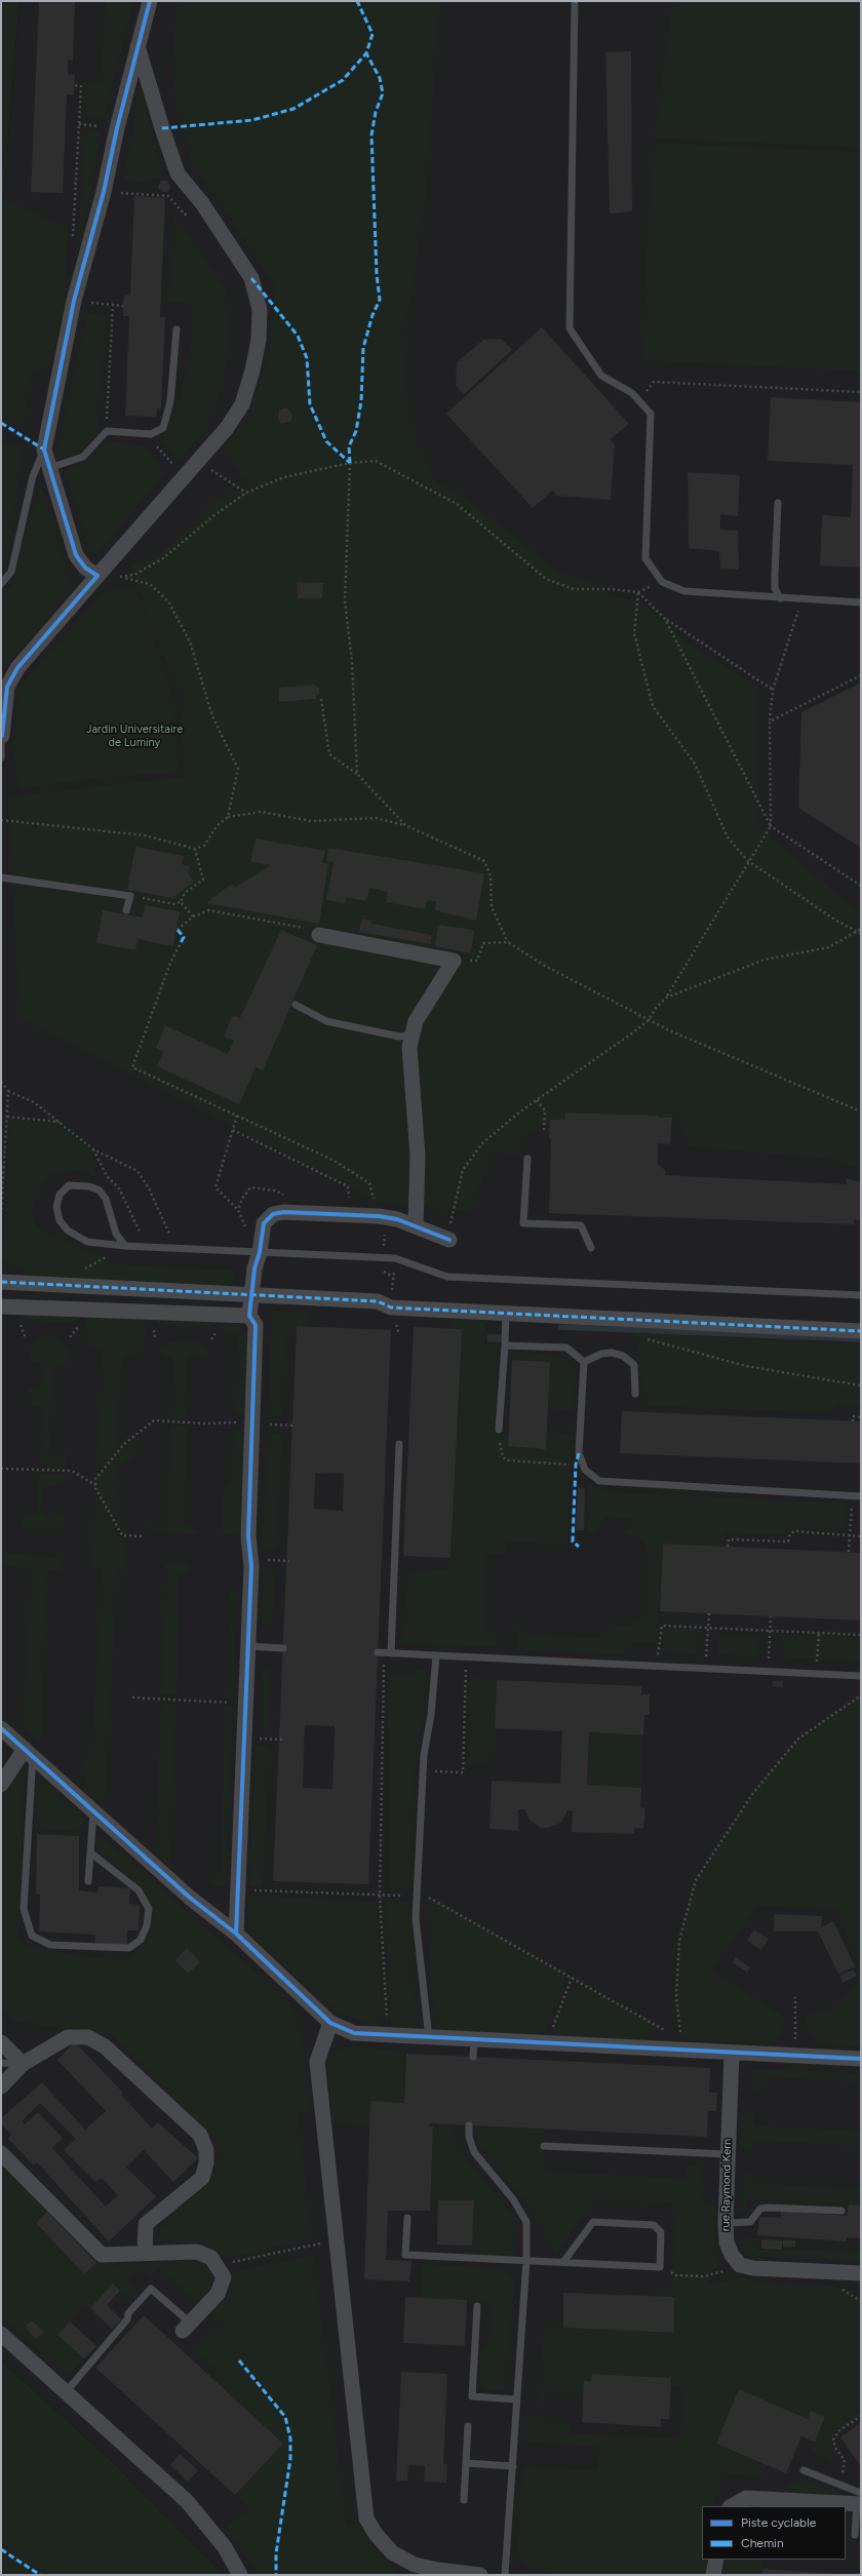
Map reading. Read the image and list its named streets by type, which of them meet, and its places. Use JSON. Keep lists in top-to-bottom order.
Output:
{
  "streets": {
    "street": ["rue Raymond Kern"]
  },
  "parks": ["Jardin Universitaire de Luminy"],
  "legend": ["Piste cyclable", "Chemin"]
}
